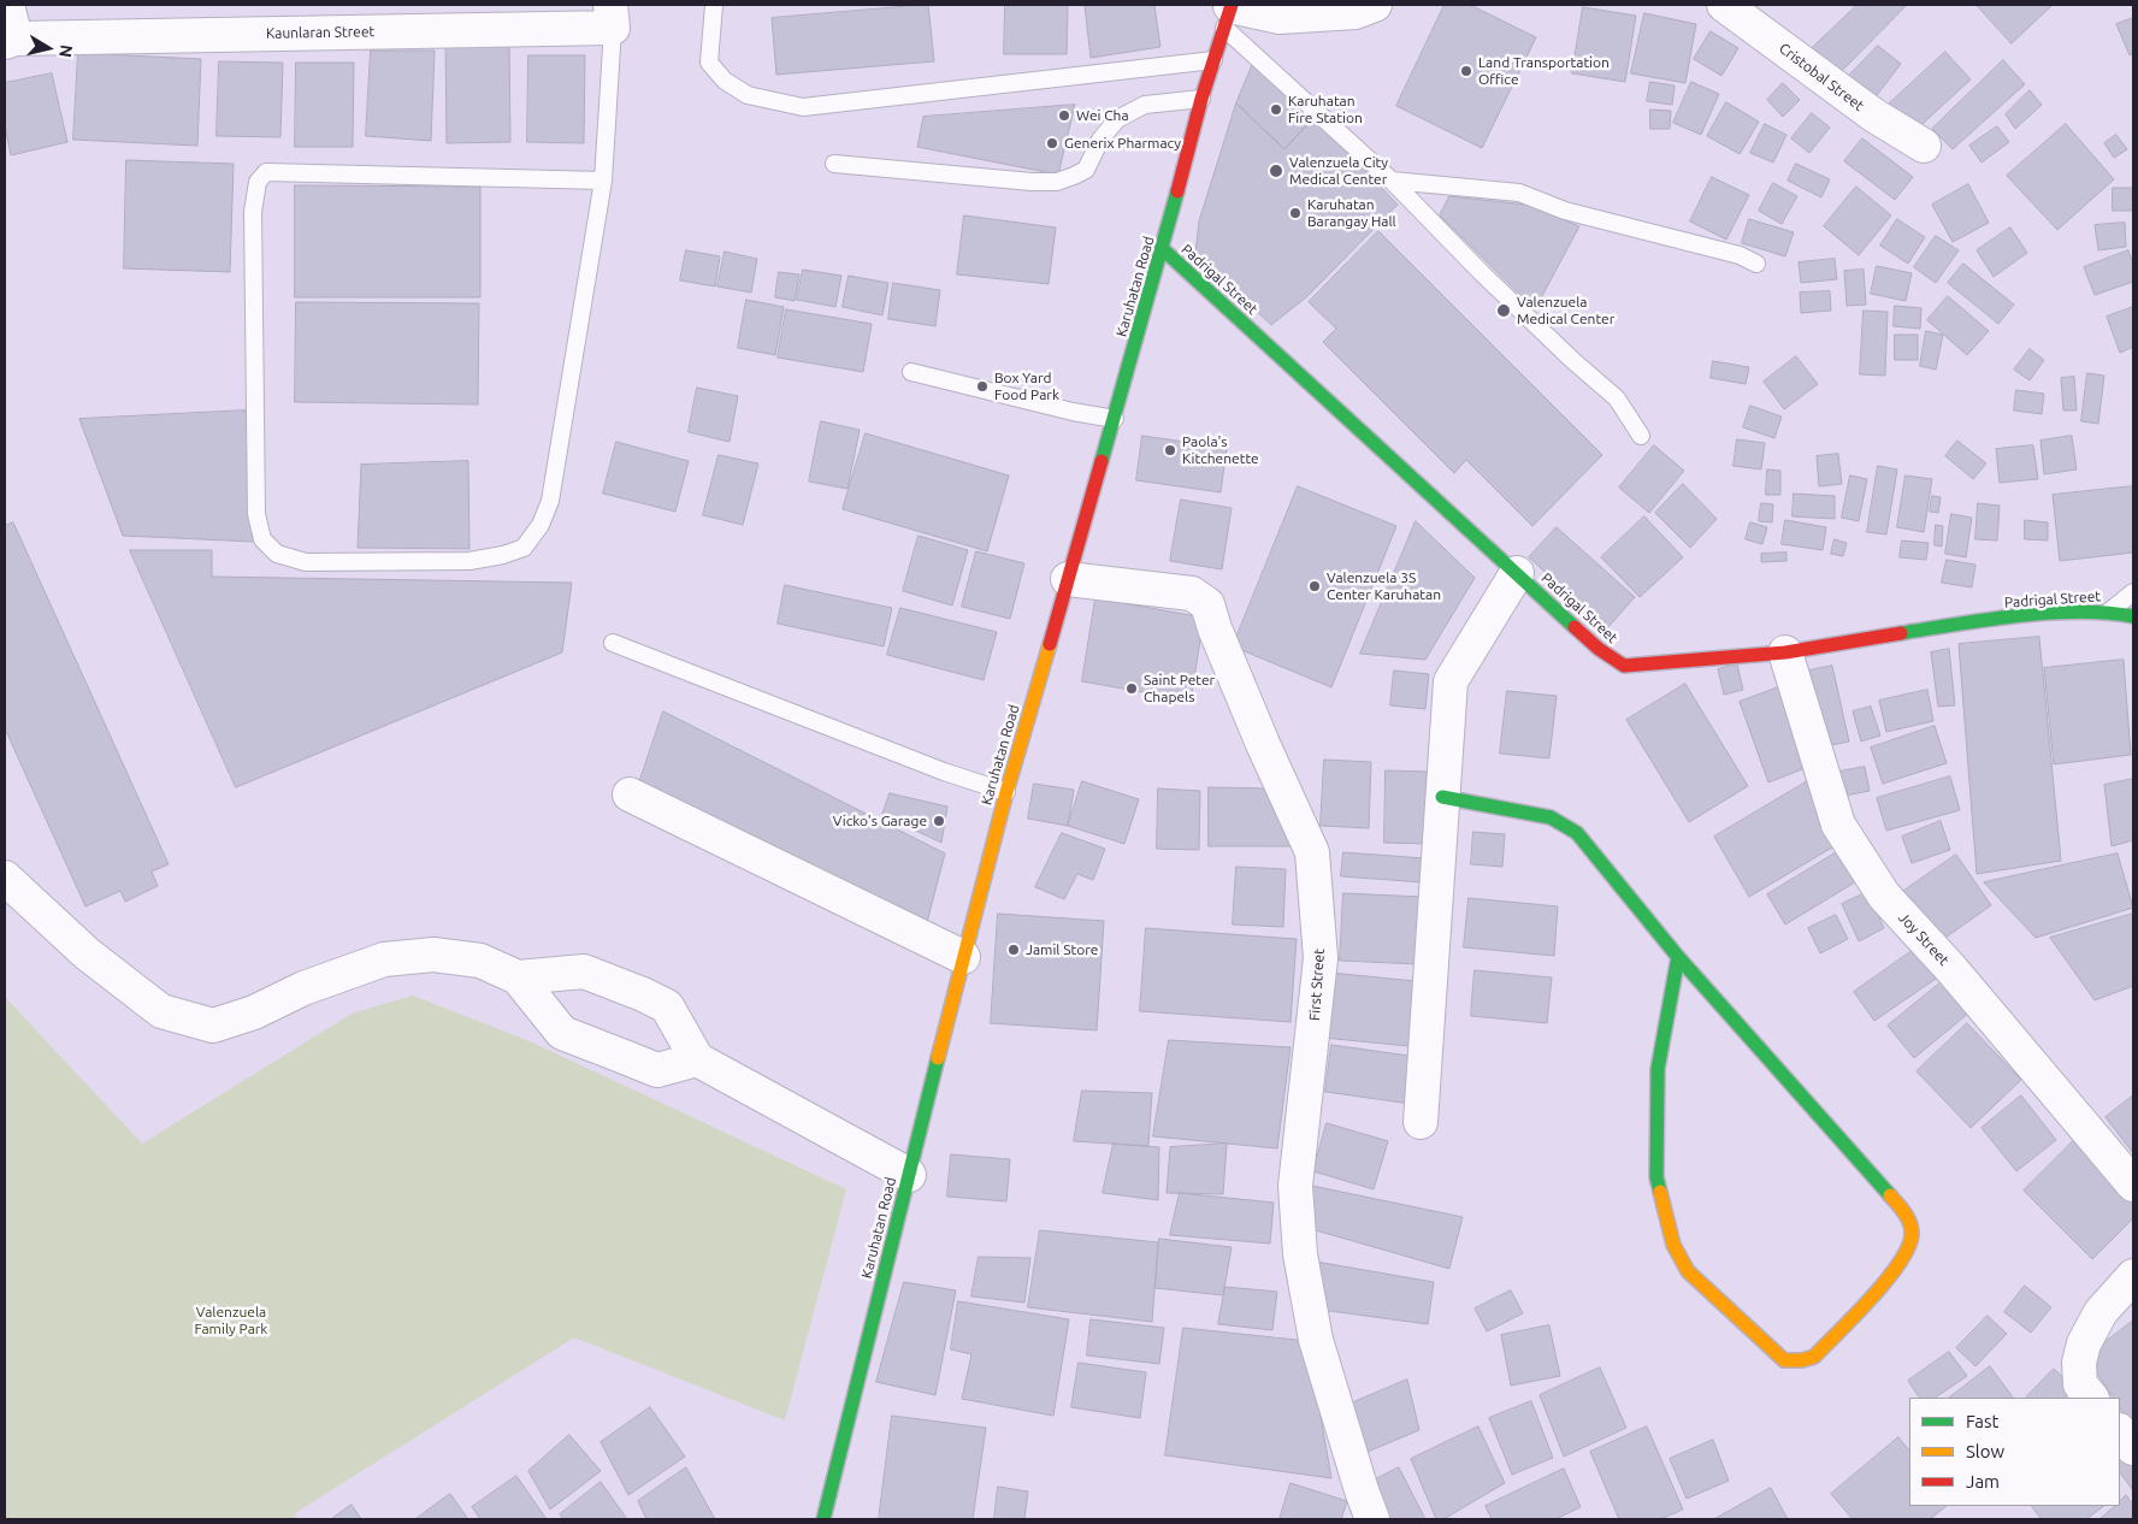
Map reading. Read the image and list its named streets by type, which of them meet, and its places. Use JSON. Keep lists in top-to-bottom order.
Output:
{
  "streets": {
    "street": [
      "Kaunlaran Street",
      "Cristobal Street",
      "Padrigal Street",
      "Karuhatan Road",
      "Joy Street",
      "First Street"
    ]
  },
  "crossings": [
    ["Padrigal Street", "Karuhatan Road"],
    ["Padrigal Street", "Joy Street"],
    ["Karuhatan Road", "First Street"]
  ],
  "parks": ["Valenzuela Family Park"],
  "places": [
    "Land Transportation Office",
    "Karuhatan Fire Station",
    "Wei Cha",
    "Generix Pharmacy",
    "Valenzuela City Medical Center",
    "Karuhatan Barangay Hall",
    "Valenzuela Medical Center",
    "Box Yard Food Park",
    "Paola's Kitchenette",
    "Valenzuela 3S Center Karuhatan",
    "Saint Peter Chapels",
    "Vicko's Garage",
    "Jamil Store"
  ],
  "legend": ["Fast", "Slow", "Jam"],
  "north": "right"
}
